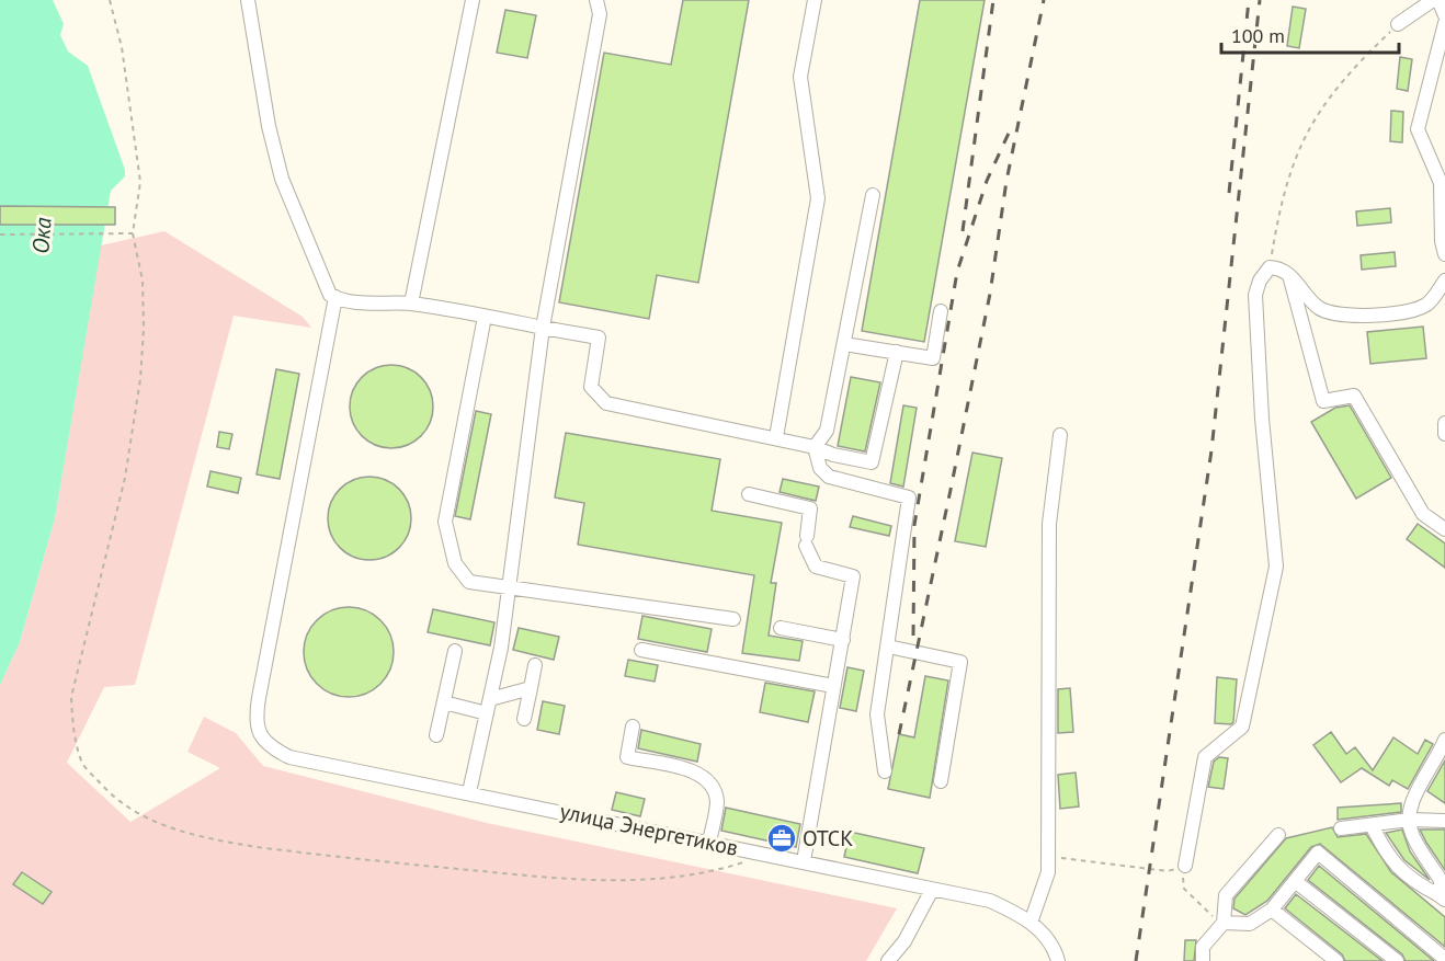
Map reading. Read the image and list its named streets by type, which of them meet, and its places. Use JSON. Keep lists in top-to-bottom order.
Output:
{
  "streets": {
    "street": ["улица Энергетиков"]
  },
  "water": ["Ока"],
  "places": {
    "office": ["ОТСК"]
  },
  "scale_bar": "100 m"
}
